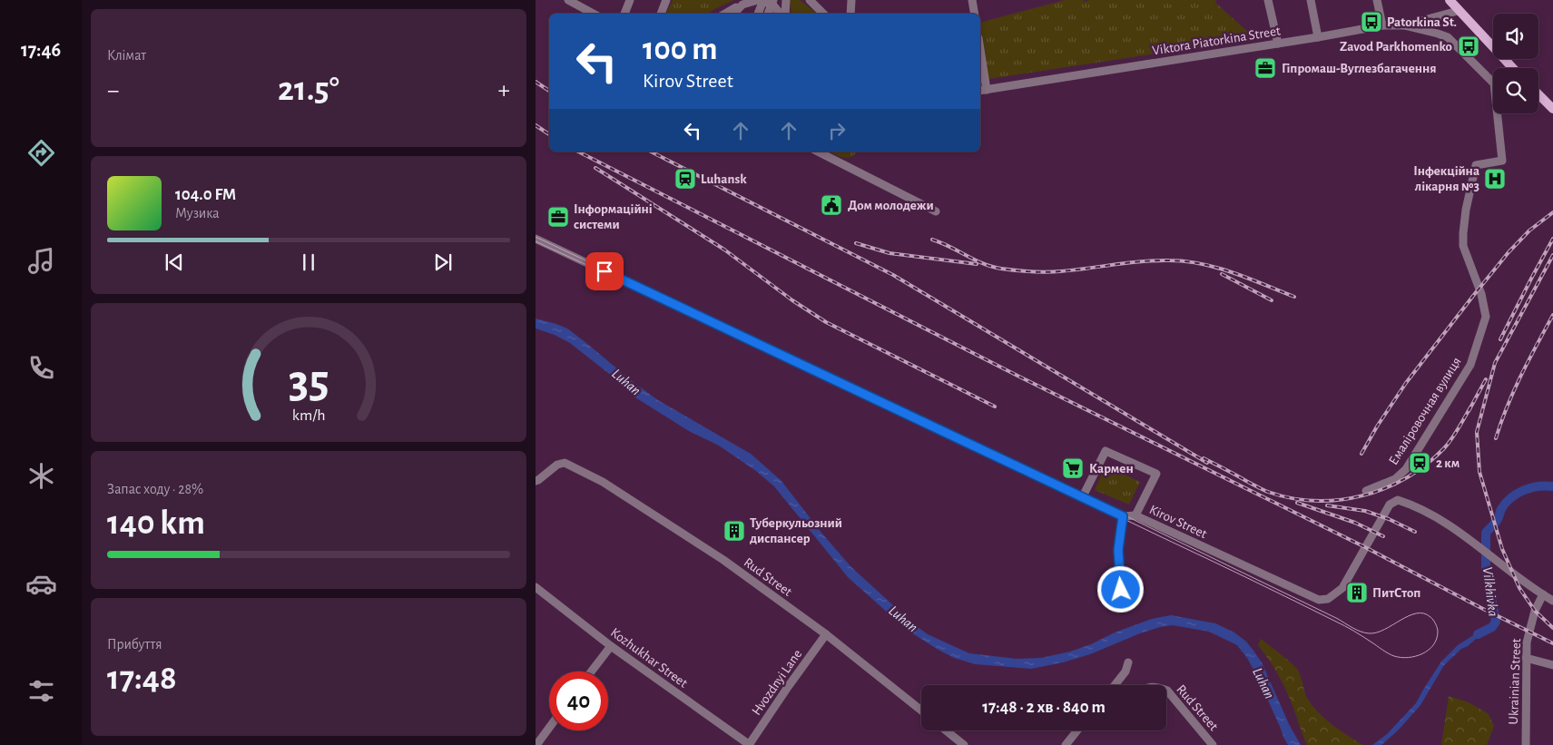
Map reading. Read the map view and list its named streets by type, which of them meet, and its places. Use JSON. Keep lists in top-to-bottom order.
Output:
{
  "streets": {
    "street": [
      "Viktora Piatorkina Street",
      "Емаліровочная вулиця",
      "Kirov Street",
      "Rud Street",
      "Kozhukhar Street",
      "Ukrainian Street",
      "Hvozdnyi Lane"
    ]
  },
  "crossings": [
    ["Viktora Piatorkina Street", "Емаліровочная вулиця"],
    ["Kirov Street", "Ukrainian Street"],
    ["Rud Street", "Hvozdnyi Lane"],
    ["Kozhukhar Street", "Hvozdnyi Lane"]
  ],
  "water": ["Luhan", "Vilkhivka"],
  "places": {
    "bus stop": ["Patorkina St.", "Zavod Parkhomenko"],
    "office": ["Гіпромаш-Вуглезбагачення", "Інформаційні системи"],
    "station": ["Luhansk", "2 км"],
    "hospital": ["Інфекційна лікарня №3"],
    "public building": ["Дом молодежи"],
    "supermarket": ["Кармен"],
    "building": ["Туберкульозний диспансер", "ПитСтоп"]
  },
  "page": {
    "tabs": "17:46",
    "tile": [
      "Клімат",
      ["Запас ходу · 28%", "140 km"],
      ["Прибуття", "17:48"]
    ],
    "turn": ["100 m", "Kirov Street"],
    "heat": ["−", "21.5°", "+"],
    "song": ["104.0 FM", "Музика"],
    "limit": "40",
    "trip": "17:48 · 2 хв · 840 m",
    "gauge": ["35", "km/h"]
  }
}
